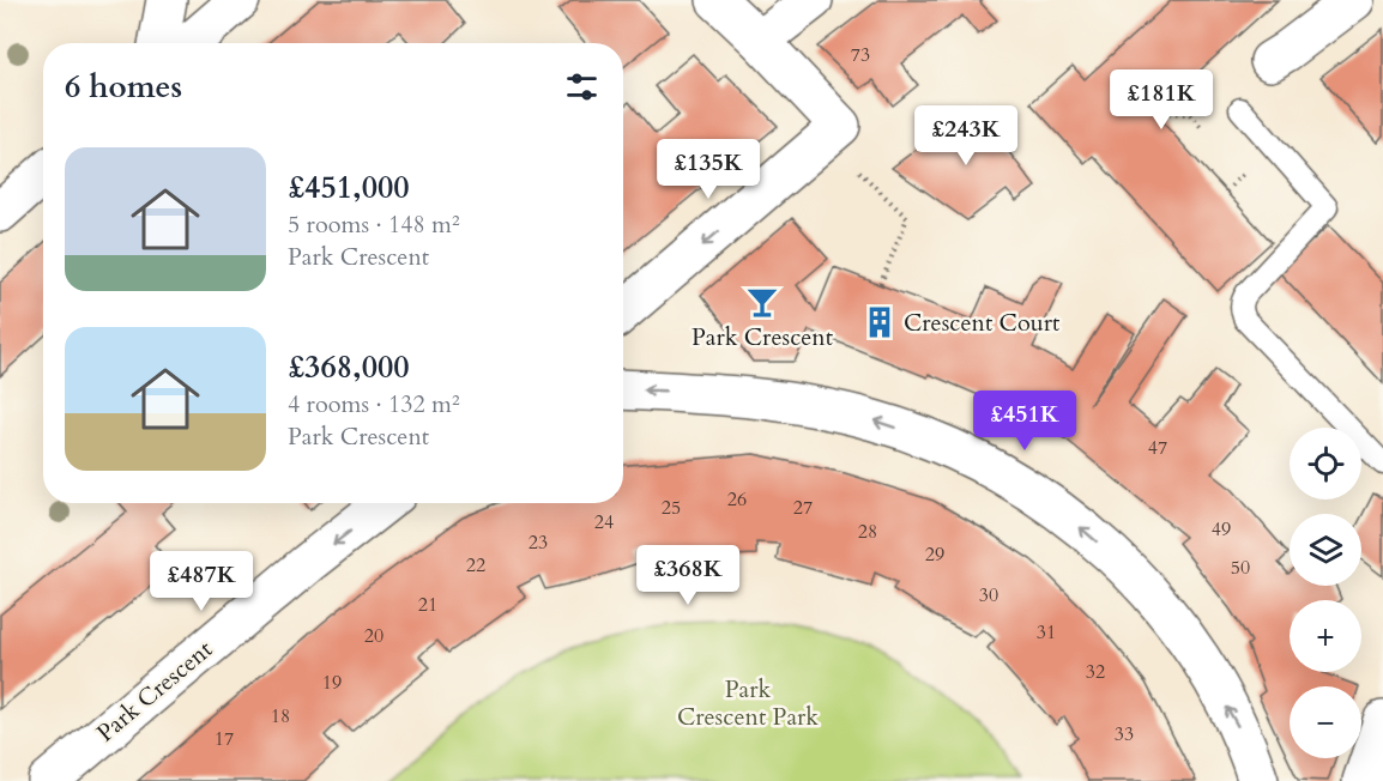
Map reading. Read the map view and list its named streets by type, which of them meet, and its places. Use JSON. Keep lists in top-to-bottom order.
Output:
{
  "streets": {
    "street": ["Park Crescent"]
  },
  "one_way": ["Park Crescent"],
  "parks": ["Park Crescent Park"],
  "places": {
    "bar": ["Park Crescent"],
    "building": ["Crescent Court"]
  },
  "house_numbers": [
    "73",
    "47",
    "26",
    "25",
    "27",
    "24",
    "49",
    "28",
    "23",
    "29",
    "22",
    "50",
    "30",
    "21",
    "31",
    "20",
    "32",
    "19",
    "18",
    "33",
    "17"
  ],
  "page": {
    "heading": "6 homes",
    "price": [
      "£181K",
      "£243K",
      "£135K",
      "£451K",
      "£368K",
      "£487K"
    ],
    "list": [
      {
        "name": "£451,000",
        "note": "5 rooms · 148 m² · Park Crescent"
      },
      {
        "name": "£368,000",
        "note": "4 rooms · 132 m² · Park Crescent"
      }
    ],
    "map_buttons": ["+", "−"]
  }
}
